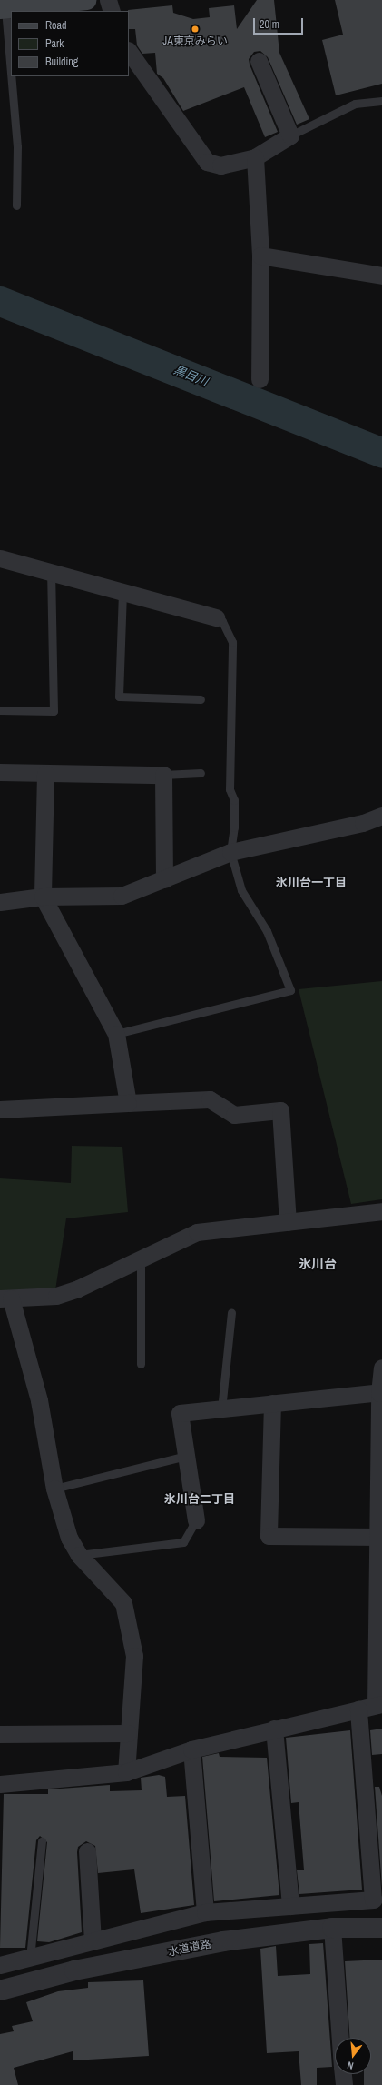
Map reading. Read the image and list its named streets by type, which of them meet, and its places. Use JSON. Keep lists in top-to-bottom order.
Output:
{
  "streets": {
    "street": ["水道道路"]
  },
  "districts": ["氷川台一丁目", "氷川台", "氷川台二丁目"],
  "water": ["黒目川"],
  "places": ["JA東京みらい"],
  "legend": ["Road", "Park", "Building"],
  "scale_bar": "20 m",
  "north": "bottom"
}
